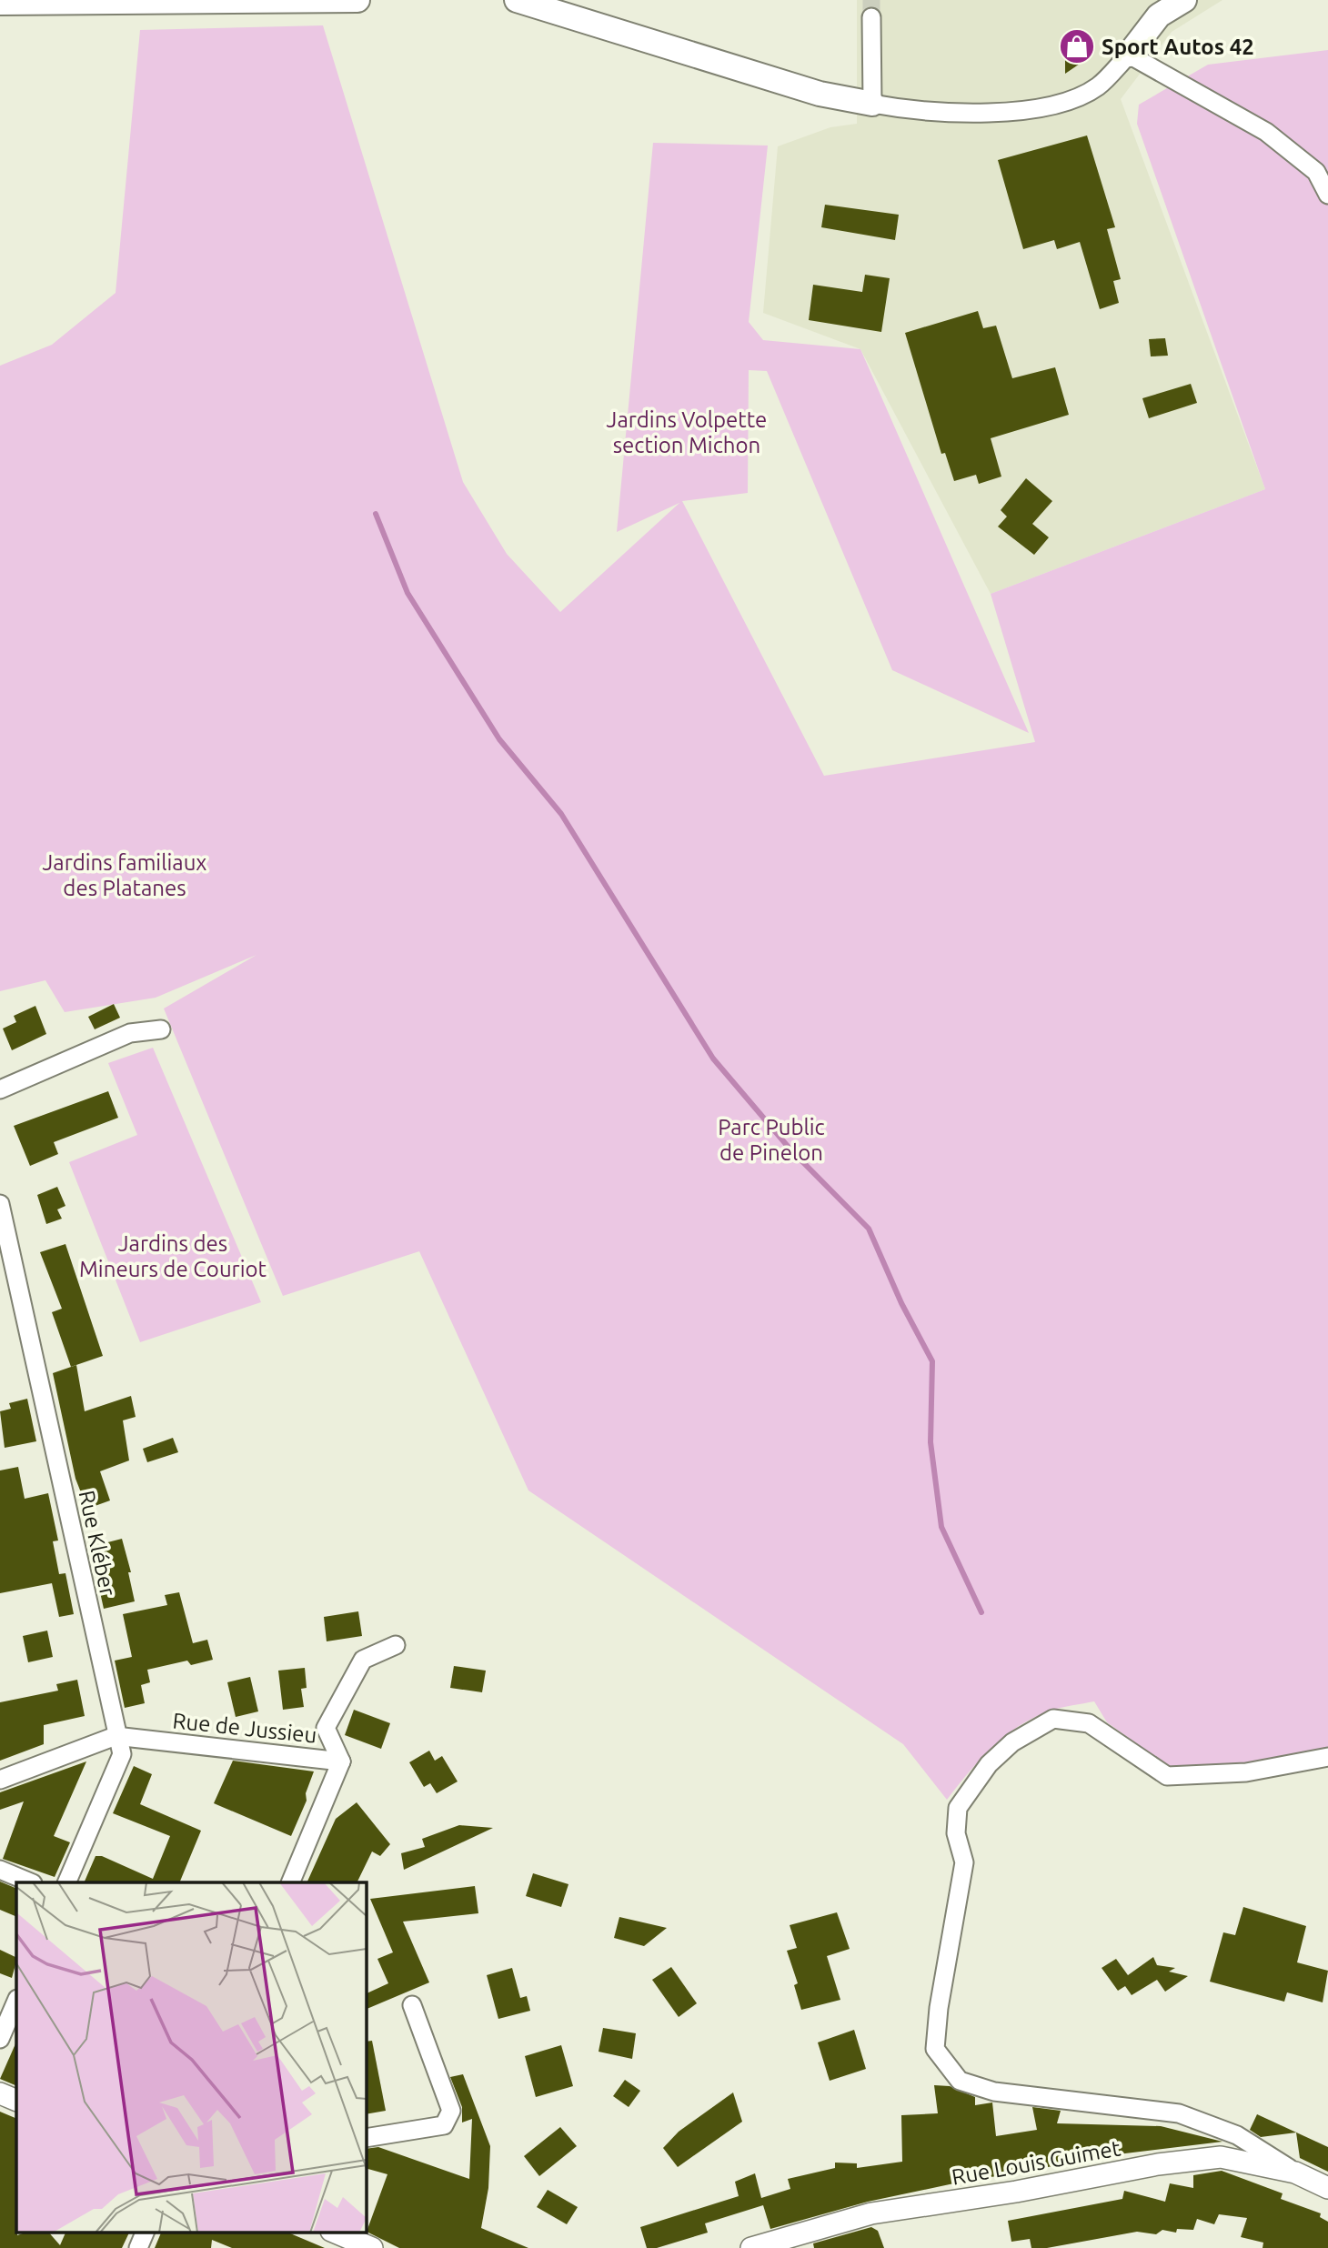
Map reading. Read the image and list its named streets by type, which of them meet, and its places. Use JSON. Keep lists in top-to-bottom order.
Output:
{
  "streets": {
    "street": ["Rue Kléber", "Rue de Jussieu", "Rue Louis Guimet"]
  },
  "crossings": [
    ["Rue Kléber", "Rue de Jussieu"]
  ],
  "parks": [
    "Jardins Volpette section Michon",
    "Jardins familiaux des Platanes",
    "Parc Public de Pinelon",
    "Jardins des Mineurs de Couriot"
  ],
  "places": {
    "shop": ["Sport Autos 42"]
  }
}
